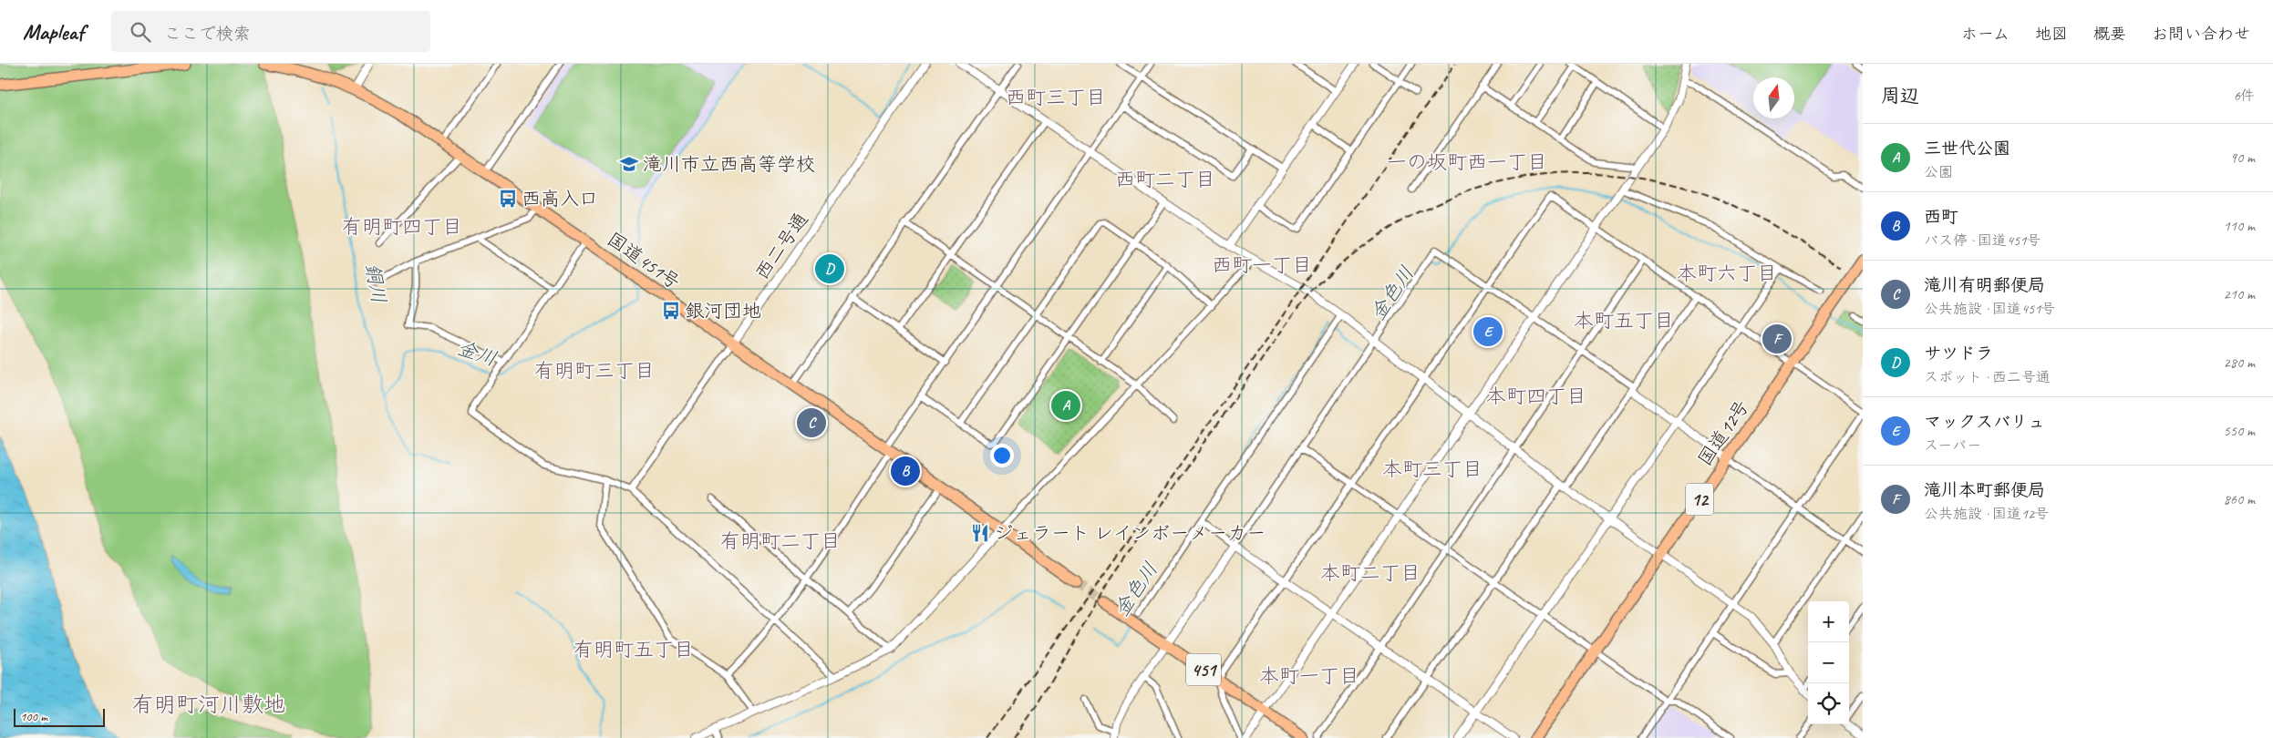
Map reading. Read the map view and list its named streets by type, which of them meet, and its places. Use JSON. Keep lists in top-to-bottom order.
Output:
{
  "streets": {
    "highway": [
      "国道451号",
      "国道12号",
      "12",
      "451"
    ],
    "street": ["西二号通"]
  },
  "crossings": [
    ["西二号通", "国道451号"]
  ],
  "districts": [
    "西町三丁目",
    "一の坂町西一丁目",
    "西町二丁目",
    "有明町四丁目",
    "西町一丁目",
    "本町六丁目",
    "本町五丁目",
    "有明町三丁目",
    "本町四丁目",
    "本町三丁目",
    "有明町二丁目",
    "本町二丁目",
    "有明町五丁目",
    "本町一丁目",
    "有明町河川敷地"
  ],
  "water": ["銅川", "金色川", "金川"],
  "places": {
    "school or university": ["滝川市立西高等学校"],
    "bus stop": ["西高入口", "銀河団地"],
    "restaurant": ["ジェラート レインボーメーカー"]
  },
  "scale_bar": "100 m",
  "north": "top",
  "page": {
    "header": "Mapleaf",
    "search": "ここで検索",
    "nav": [
      "ホーム",
      "地図",
      "概要",
      "お問い合わせ"
    ],
    "heading": ["周辺", "6件"],
    "list": [
      {
        "mark": "A",
        "name": "三世代公園",
        "note": "公園",
        "value": "90 m"
      },
      {
        "mark": "B",
        "name": "西町",
        "note": "バス停 · 国道451号",
        "value": "110 m"
      },
      {
        "mark": "C",
        "name": "滝川有明郵便局",
        "note": "公共施設 · 国道451号",
        "value": "210 m"
      },
      {
        "mark": "D",
        "name": "サツドラ",
        "note": "スポット · 西二号通",
        "value": "280 m"
      },
      {
        "mark": "E",
        "name": "マックスバリュ",
        "note": "スーパー",
        "value": "550 m"
      },
      {
        "mark": "F",
        "name": "滝川本町郵便局",
        "note": "公共施設 · 国道12号",
        "value": "860 m"
      }
    ],
    "pins": [
      "D",
      "E",
      "F",
      "A",
      "C",
      "B"
    ],
    "map_buttons": ["+", "−"],
    "scale": "100 m"
  }
}
